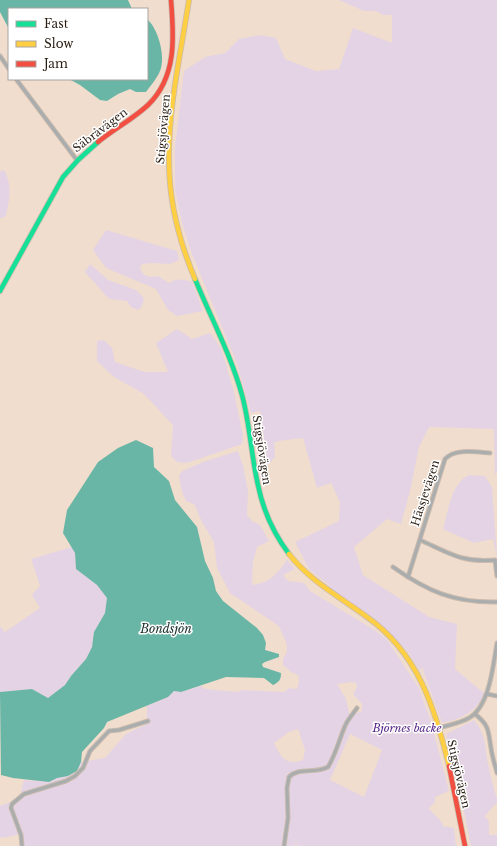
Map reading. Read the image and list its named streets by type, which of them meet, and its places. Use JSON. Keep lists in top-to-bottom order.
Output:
{
  "streets": {
    "main road": ["Stigsjövägen", "Säbråvägen"],
    "street": ["Hässjevägen"]
  },
  "water": ["Bondsjön"],
  "parks": ["Björnes backe"],
  "legend": ["Fast", "Slow", "Jam"]
}
